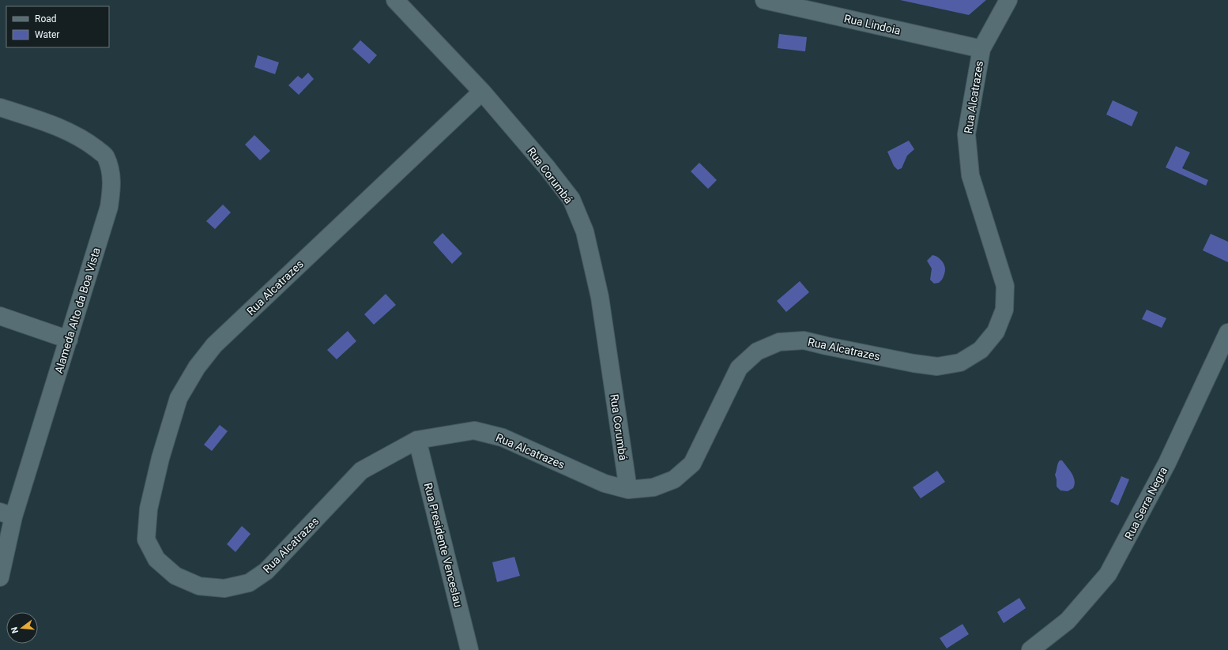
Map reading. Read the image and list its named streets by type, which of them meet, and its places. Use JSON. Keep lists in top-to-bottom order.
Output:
{
  "streets": {
    "street": [
      "Rua Lindoia",
      "Rua Alcatrazes",
      "Rua Corumbá",
      "Alameda Alto da Boa Vista",
      "Rua Serra Negra",
      "Rua Presidente Venceslau"
    ]
  },
  "crossings": [
    ["Rua Lindoia", "Rua Alcatrazes"],
    ["Rua Alcatrazes", "Rua Corumbá"],
    ["Rua Alcatrazes", "Rua Presidente Venceslau"]
  ],
  "legend": ["Road", "Water"],
  "north": "left"
}
